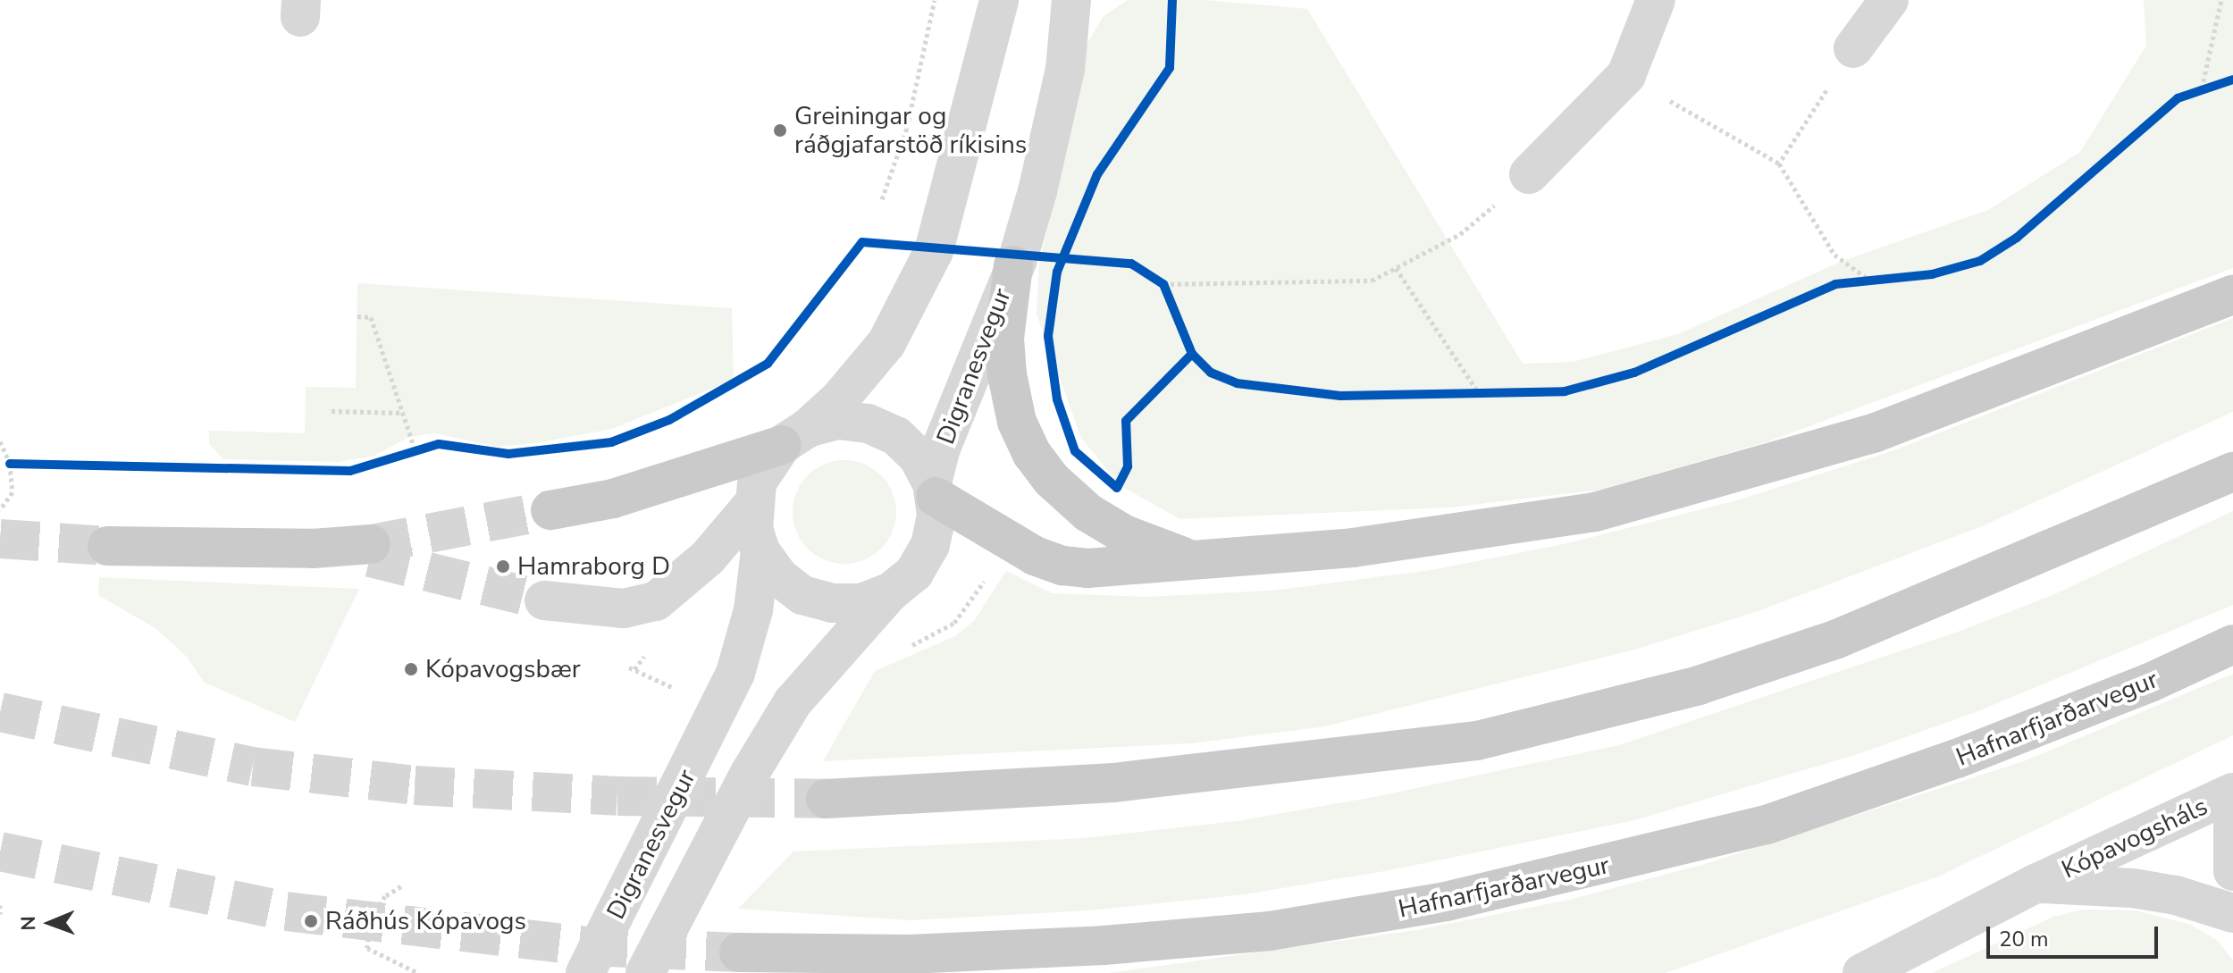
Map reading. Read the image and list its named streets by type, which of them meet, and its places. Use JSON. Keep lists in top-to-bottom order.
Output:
{
  "streets": {
    "main road": ["Hafnarfjarðarvegur"],
    "street": ["Digranesvegur", "Kópavogsháls"]
  },
  "places": [
    "Greiningar og ráðgjafarstöð ríkisins",
    "Hamraborg D",
    "Kópavogsbær",
    "Ráðhús Kópavogs"
  ],
  "scale_bar": "20 m",
  "north": "left"
}
